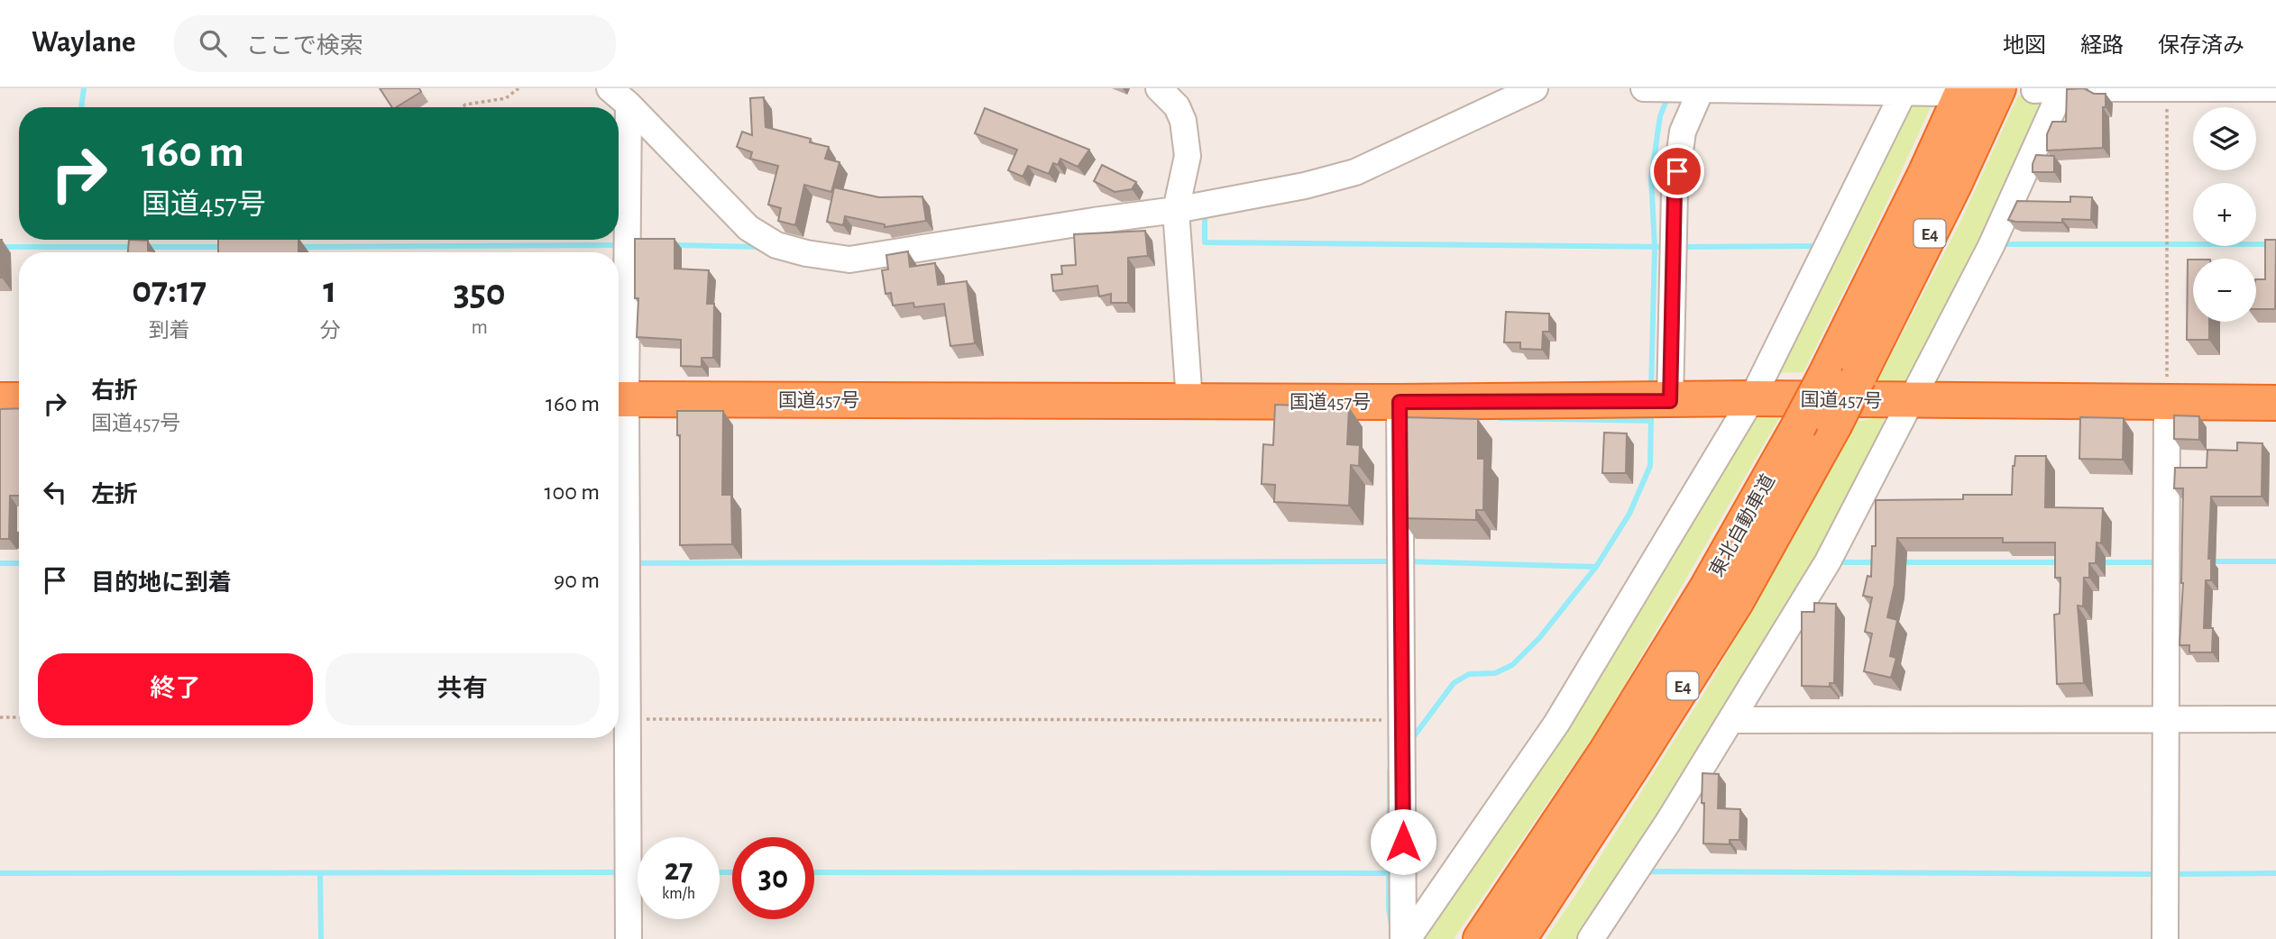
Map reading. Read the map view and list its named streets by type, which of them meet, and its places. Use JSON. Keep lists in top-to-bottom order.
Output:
{
  "streets": {
    "highway": ["E4", "国道457号", "東北自動車道"]
  },
  "page": {
    "header": "Waylane",
    "search": "ここで検索",
    "nav": ["地図", "経路", "保存済み"],
    "map_buttons": ["+", "−"],
    "turn": ["160 m", "国道457号"],
    "eta": [
      "07:17",
      "到着",
      "1",
      "分",
      "350",
      "m"
    ],
    "list": [
      {
        "name": "右折",
        "note": "国道457号",
        "value": "160 m"
      },
      {
        "name": "左折",
        "value": "100 m"
      },
      {
        "name": "目的地に到着",
        "value": "90 m"
      }
    ],
    "buttons": ["終了", "共有"],
    "speed": "27 km/h",
    "limit": "30"
  }
}
